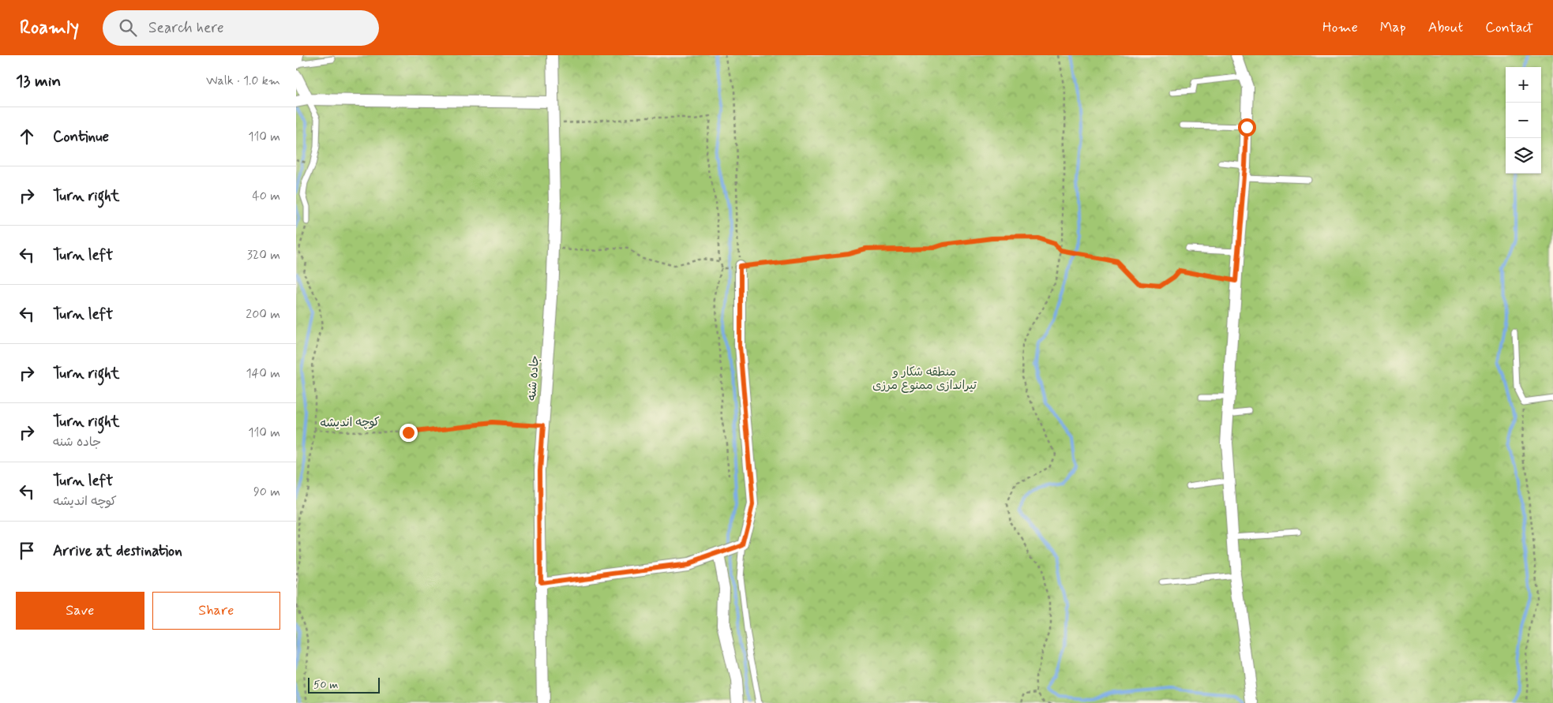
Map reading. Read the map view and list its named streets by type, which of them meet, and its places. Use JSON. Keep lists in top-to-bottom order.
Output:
{
  "streets": {
    "street": ["جاده شنه"],
    "path": ["کوچه اندیشه"]
  },
  "crossings": [
    ["جاده شنه", "کوچه اندیشه"]
  ],
  "parks": ["منطقه شکار و تیراندازی ممنوع مرزی"],
  "scale_bar": "50 m",
  "page": {
    "header": "Roamly",
    "search": "Search here",
    "nav": [
      "Home",
      "Map",
      "About",
      "Contact"
    ],
    "heading": ["13 min", "Walk · 1.0 km"],
    "map_buttons": ["+", "−"],
    "list": [
      ["Continue", "110 m"],
      ["Turn right", "40 m"],
      ["Turn left", "320 m"],
      ["Turn left", "200 m"],
      ["Turn right", "140 m"],
      ["Turn right", "جاده شنه", "110 m"],
      ["Turn left", "کوچه اندیشه", "90 m"],
      "Arrive at destination"
    ],
    "buttons": ["Save", "Share"],
    "scale": "50 m"
  }
}
